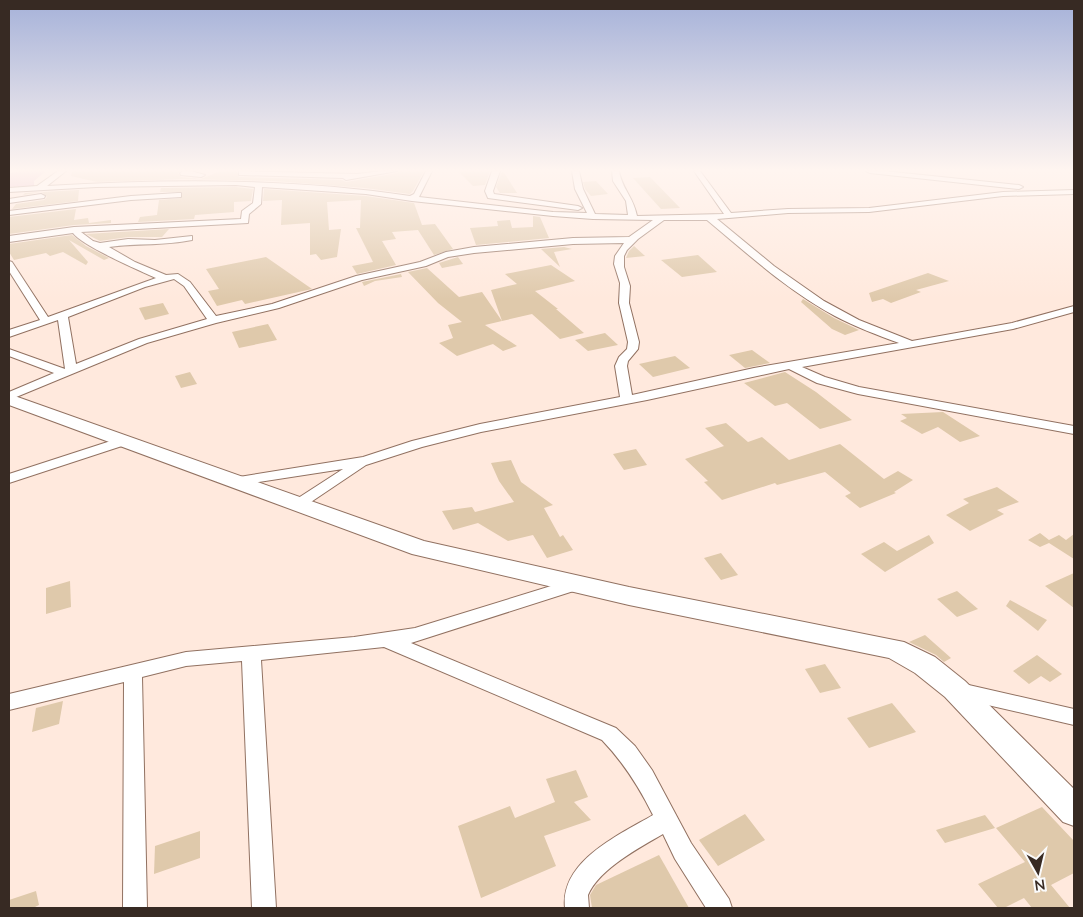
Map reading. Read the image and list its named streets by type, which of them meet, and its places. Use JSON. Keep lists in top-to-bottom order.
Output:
{
  "north": "bottom"
}
